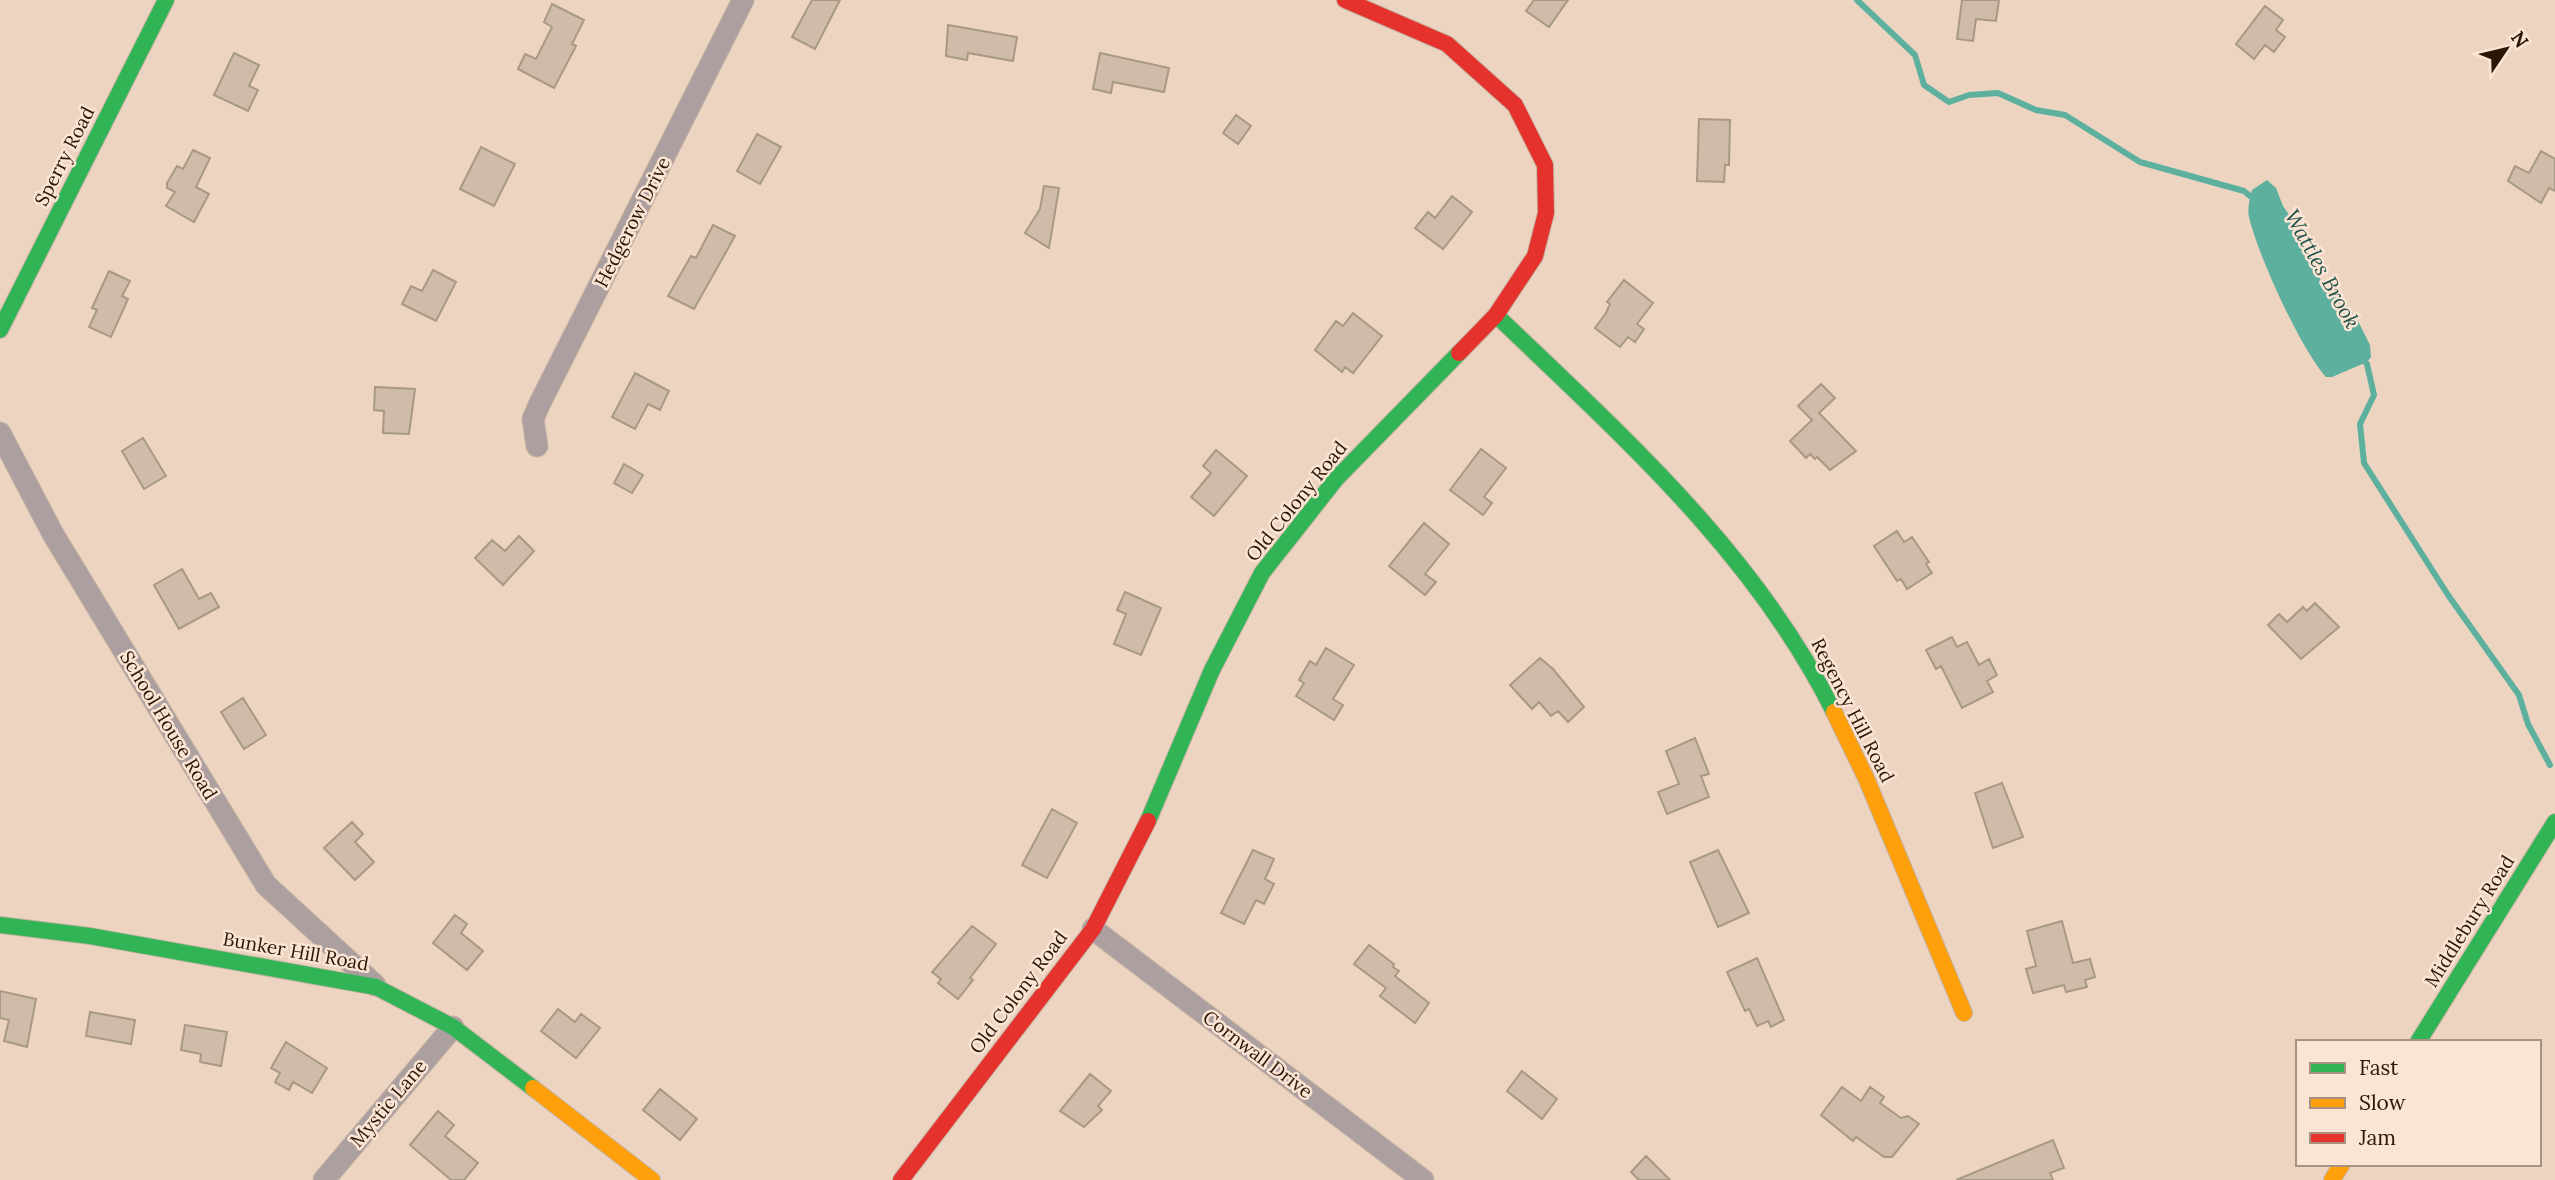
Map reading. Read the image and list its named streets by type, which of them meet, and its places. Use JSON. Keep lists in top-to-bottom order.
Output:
{
  "streets": {
    "street": [
      "Sperry Road",
      "Hedgerow Drive",
      "Old Colony Road",
      "Regency Hill Road",
      "School House Road",
      "Middlebury Road",
      "Bunker Hill Road",
      "Cornwall Drive",
      "Mystic Lane"
    ]
  },
  "crossings": [
    ["Old Colony Road", "Regency Hill Road"],
    ["Old Colony Road", "Cornwall Drive"],
    ["School House Road", "Bunker Hill Road"],
    ["Bunker Hill Road", "Mystic Lane"]
  ],
  "water": ["Wattles Brook"],
  "legend": ["Fast", "Slow", "Jam"],
  "north": "top right"
}
